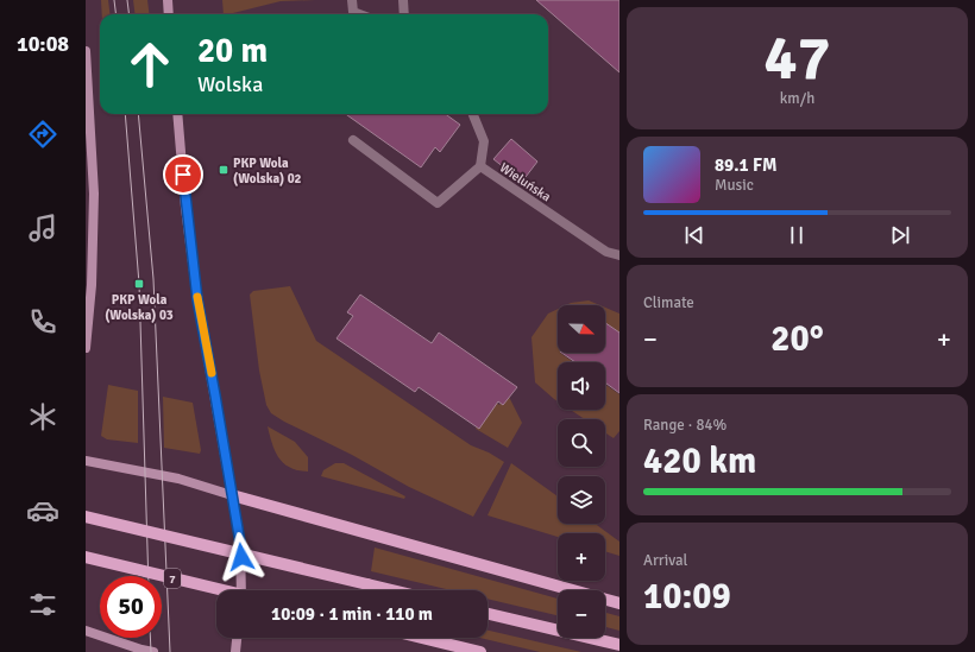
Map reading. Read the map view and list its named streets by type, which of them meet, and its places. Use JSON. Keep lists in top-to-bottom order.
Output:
{
  "streets": {
    "main road": ["7"],
    "street": ["Wieluńska"]
  },
  "places": {
    "transit": ["PKP Wola (Wolska) 02", "PKP Wola (Wolska) 03"]
  },
  "north": "right",
  "page": {
    "tabs": "10:08",
    "tile": [
      ["47", "km/h"],
      "Climate",
      ["Range · 84%", "420 km"],
      ["Arrival", "10:09"]
    ],
    "turn": ["20 m", "Wolska"],
    "song": ["89.1 FM", "Music"],
    "map_buttons": ["+", "−"],
    "heat": ["−", "20°", "+"],
    "limit": "50",
    "trip": "10:09 · 1 min · 110 m"
  }
}
